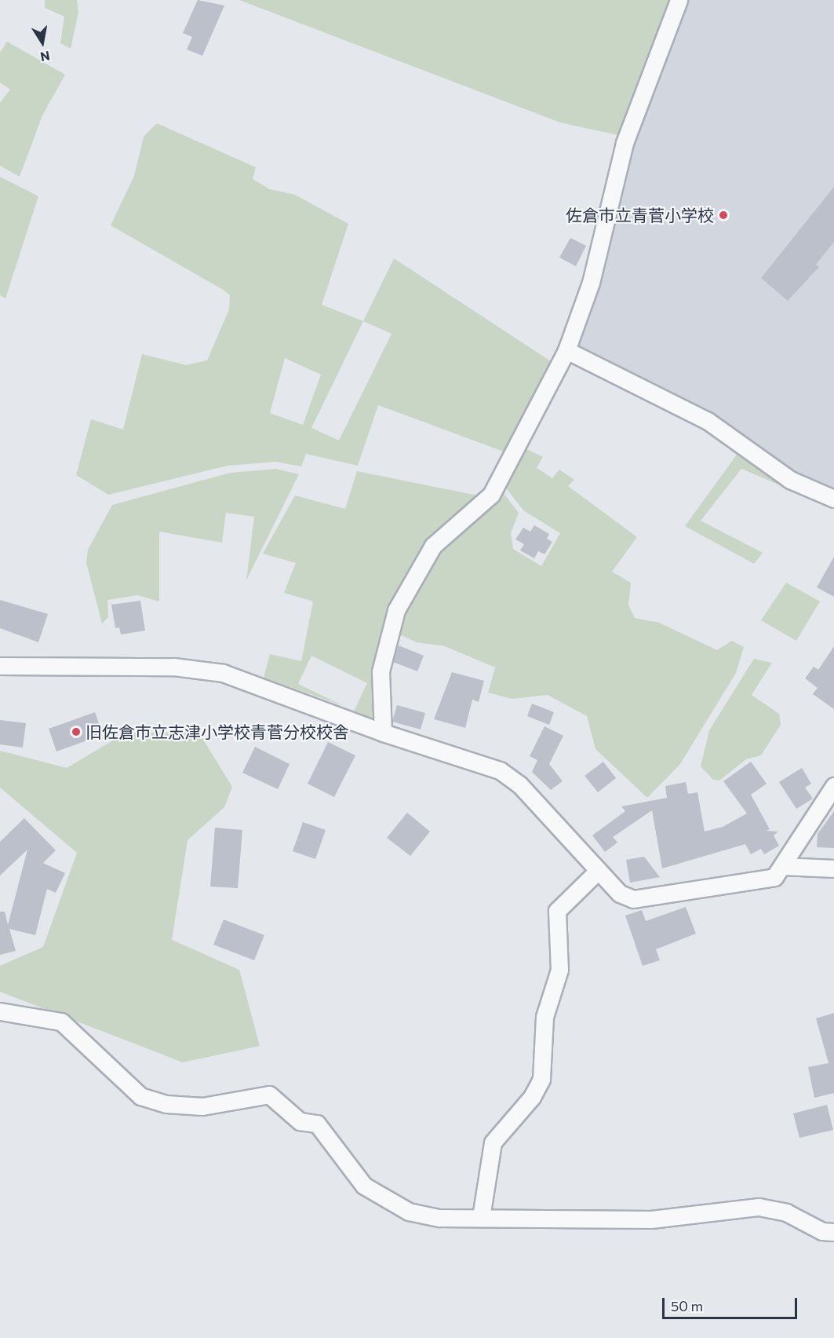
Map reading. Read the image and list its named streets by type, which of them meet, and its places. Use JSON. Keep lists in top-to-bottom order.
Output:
{
  "places": ["佐倉市立青菅小学校", "旧佐倉市立志津小学校青菅分校校舎"],
  "scale_bar": "50 m",
  "north": "bottom"
}
